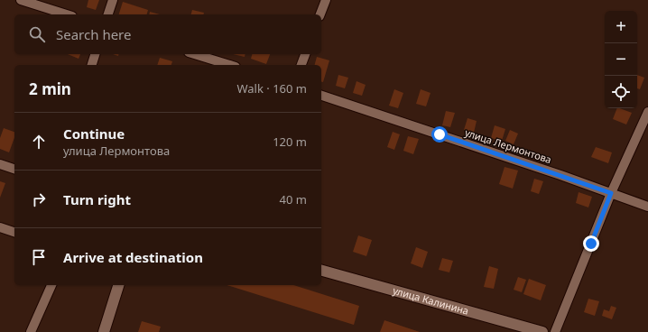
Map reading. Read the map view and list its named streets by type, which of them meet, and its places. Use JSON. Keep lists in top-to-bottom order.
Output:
{
  "streets": {
    "street": ["улица Лермонтова", "улица Калинина"]
  },
  "page": {
    "map_buttons": ["+", "−"],
    "search": "Search here",
    "heading": ["2 min", "Walk · 160 m"],
    "list": [
      ["Continue", "улица Лермонтова", "120 m"],
      ["Turn right", "40 m"],
      "Arrive at destination"
    ]
  }
}
